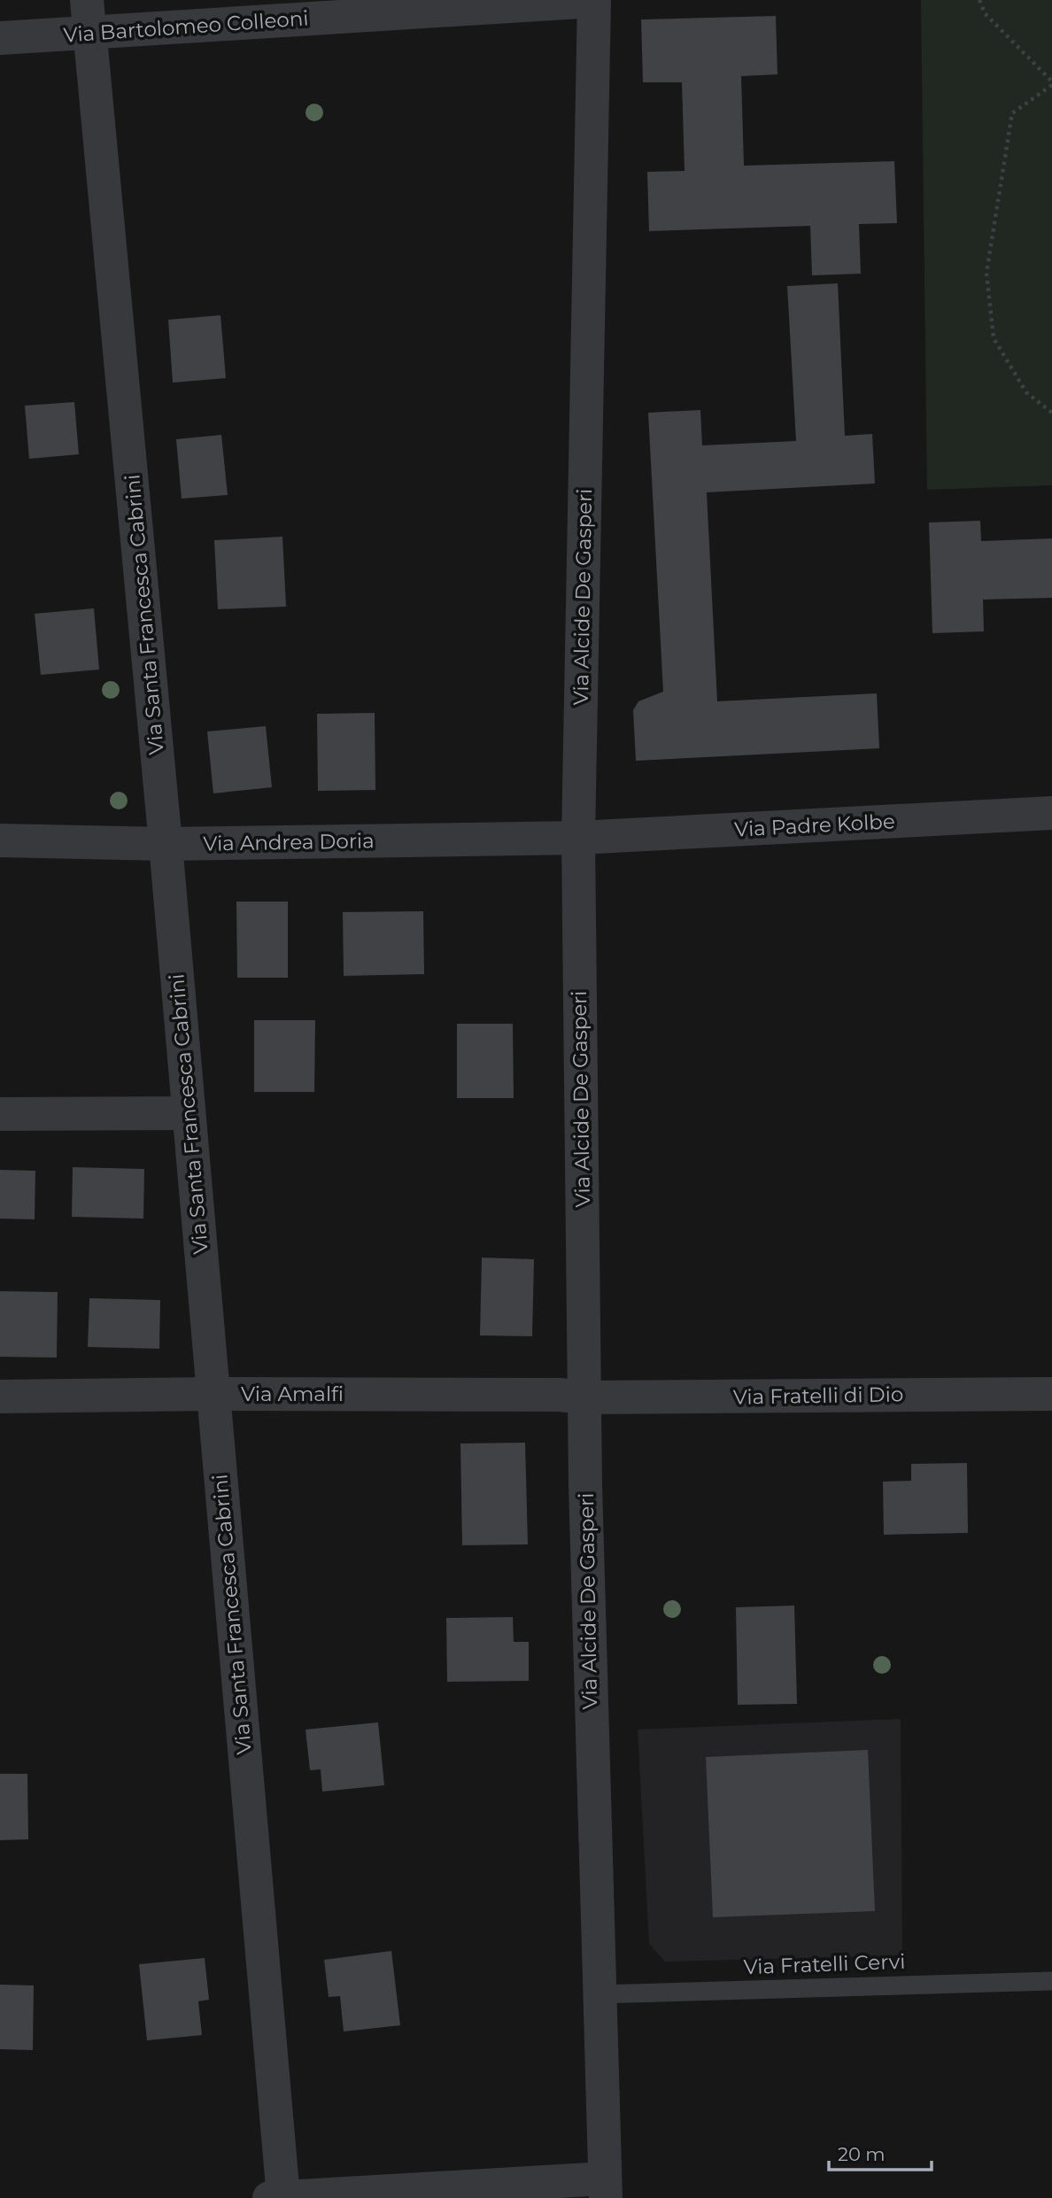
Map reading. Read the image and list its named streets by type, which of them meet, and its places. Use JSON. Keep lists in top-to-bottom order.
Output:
{
  "streets": {
    "street": [
      "Via Bartolomeo Colleoni",
      "Via Alcide De Gasperi",
      "Via Santa Francesca Cabrini",
      "Via Padre Kolbe",
      "Via Andrea Doria",
      "Via Amalfi",
      "Via Fratelli di Dio"
    ],
    "lane": ["Via Fratelli Cervi"]
  },
  "crossings": [
    ["Via Bartolomeo Colleoni", "Via Alcide De Gasperi"],
    ["Via Bartolomeo Colleoni", "Via Santa Francesca Cabrini"],
    ["Via Alcide De Gasperi", "Via Padre Kolbe"],
    ["Via Alcide De Gasperi", "Via Andrea Doria"],
    ["Via Alcide De Gasperi", "Via Amalfi"],
    ["Via Alcide De Gasperi", "Via Fratelli di Dio"],
    ["Via Alcide De Gasperi", "Via Fratelli Cervi"],
    ["Via Santa Francesca Cabrini", "Via Andrea Doria"],
    ["Via Santa Francesca Cabrini", "Via Amalfi"],
    ["Via Padre Kolbe", "Via Andrea Doria"],
    ["Via Amalfi", "Via Fratelli di Dio"]
  ],
  "scale_bar": "20 m"
}
